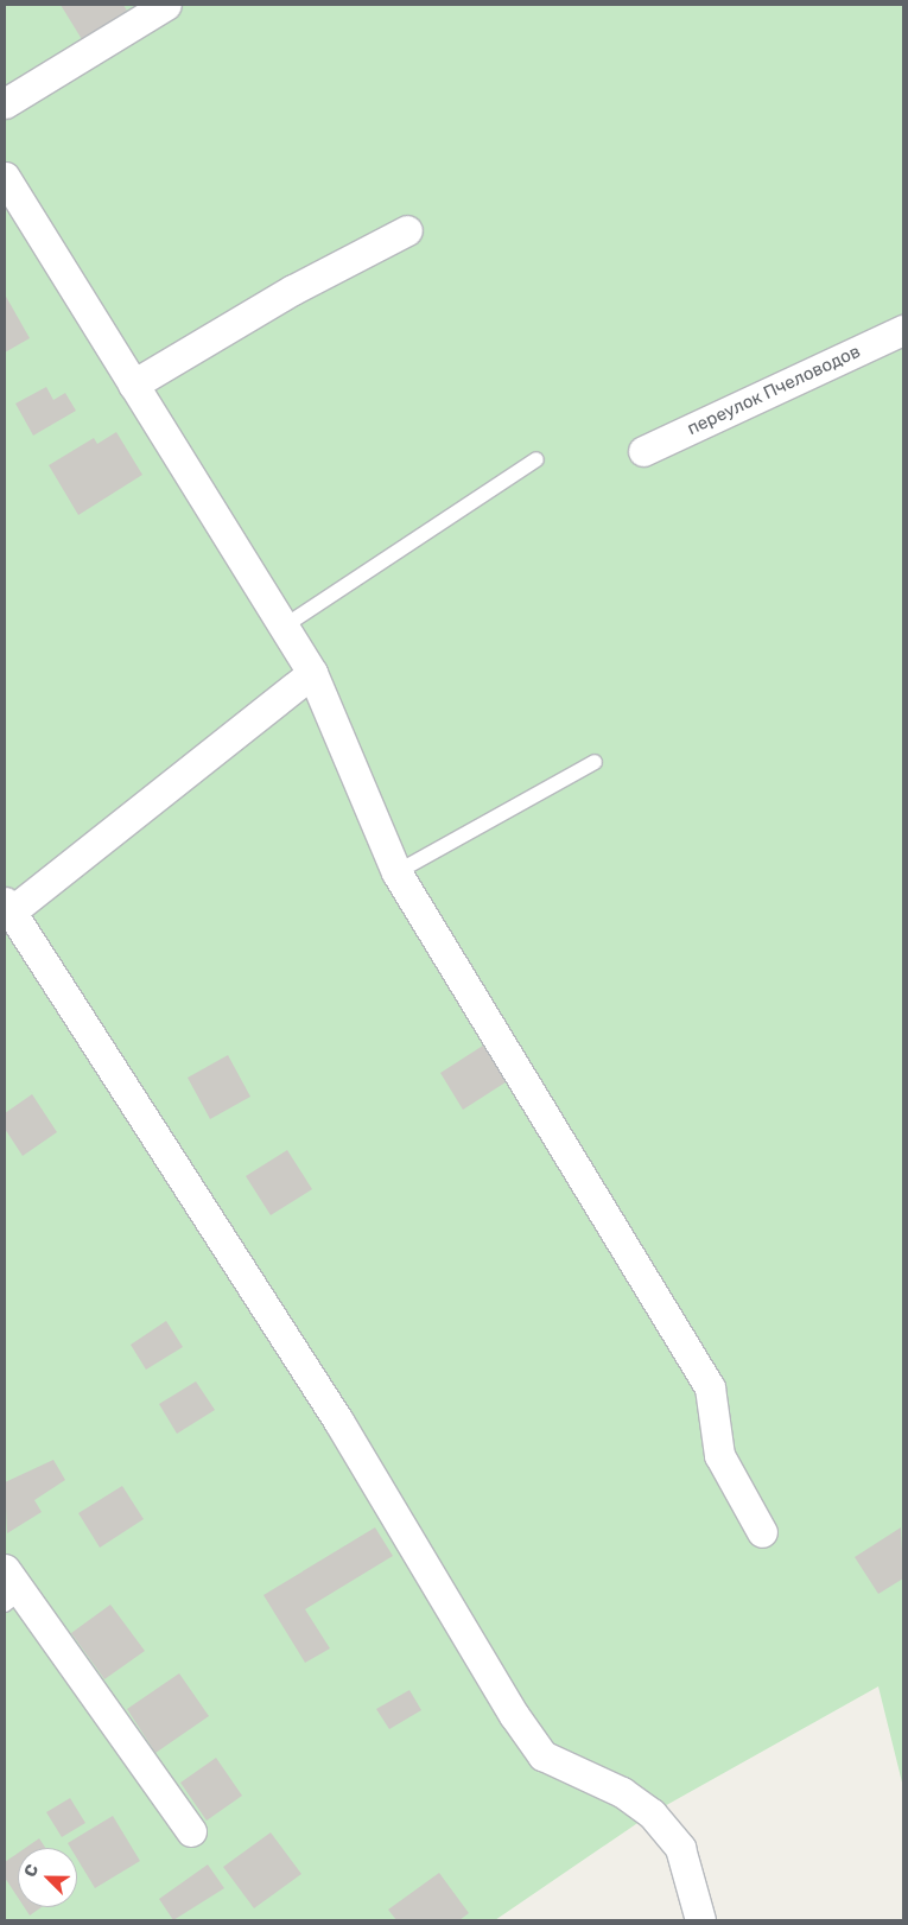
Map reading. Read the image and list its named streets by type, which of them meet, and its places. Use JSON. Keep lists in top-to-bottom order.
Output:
{
  "streets": {
    "street": ["переулок Пчеловодов"]
  },
  "north": "top left"
}
